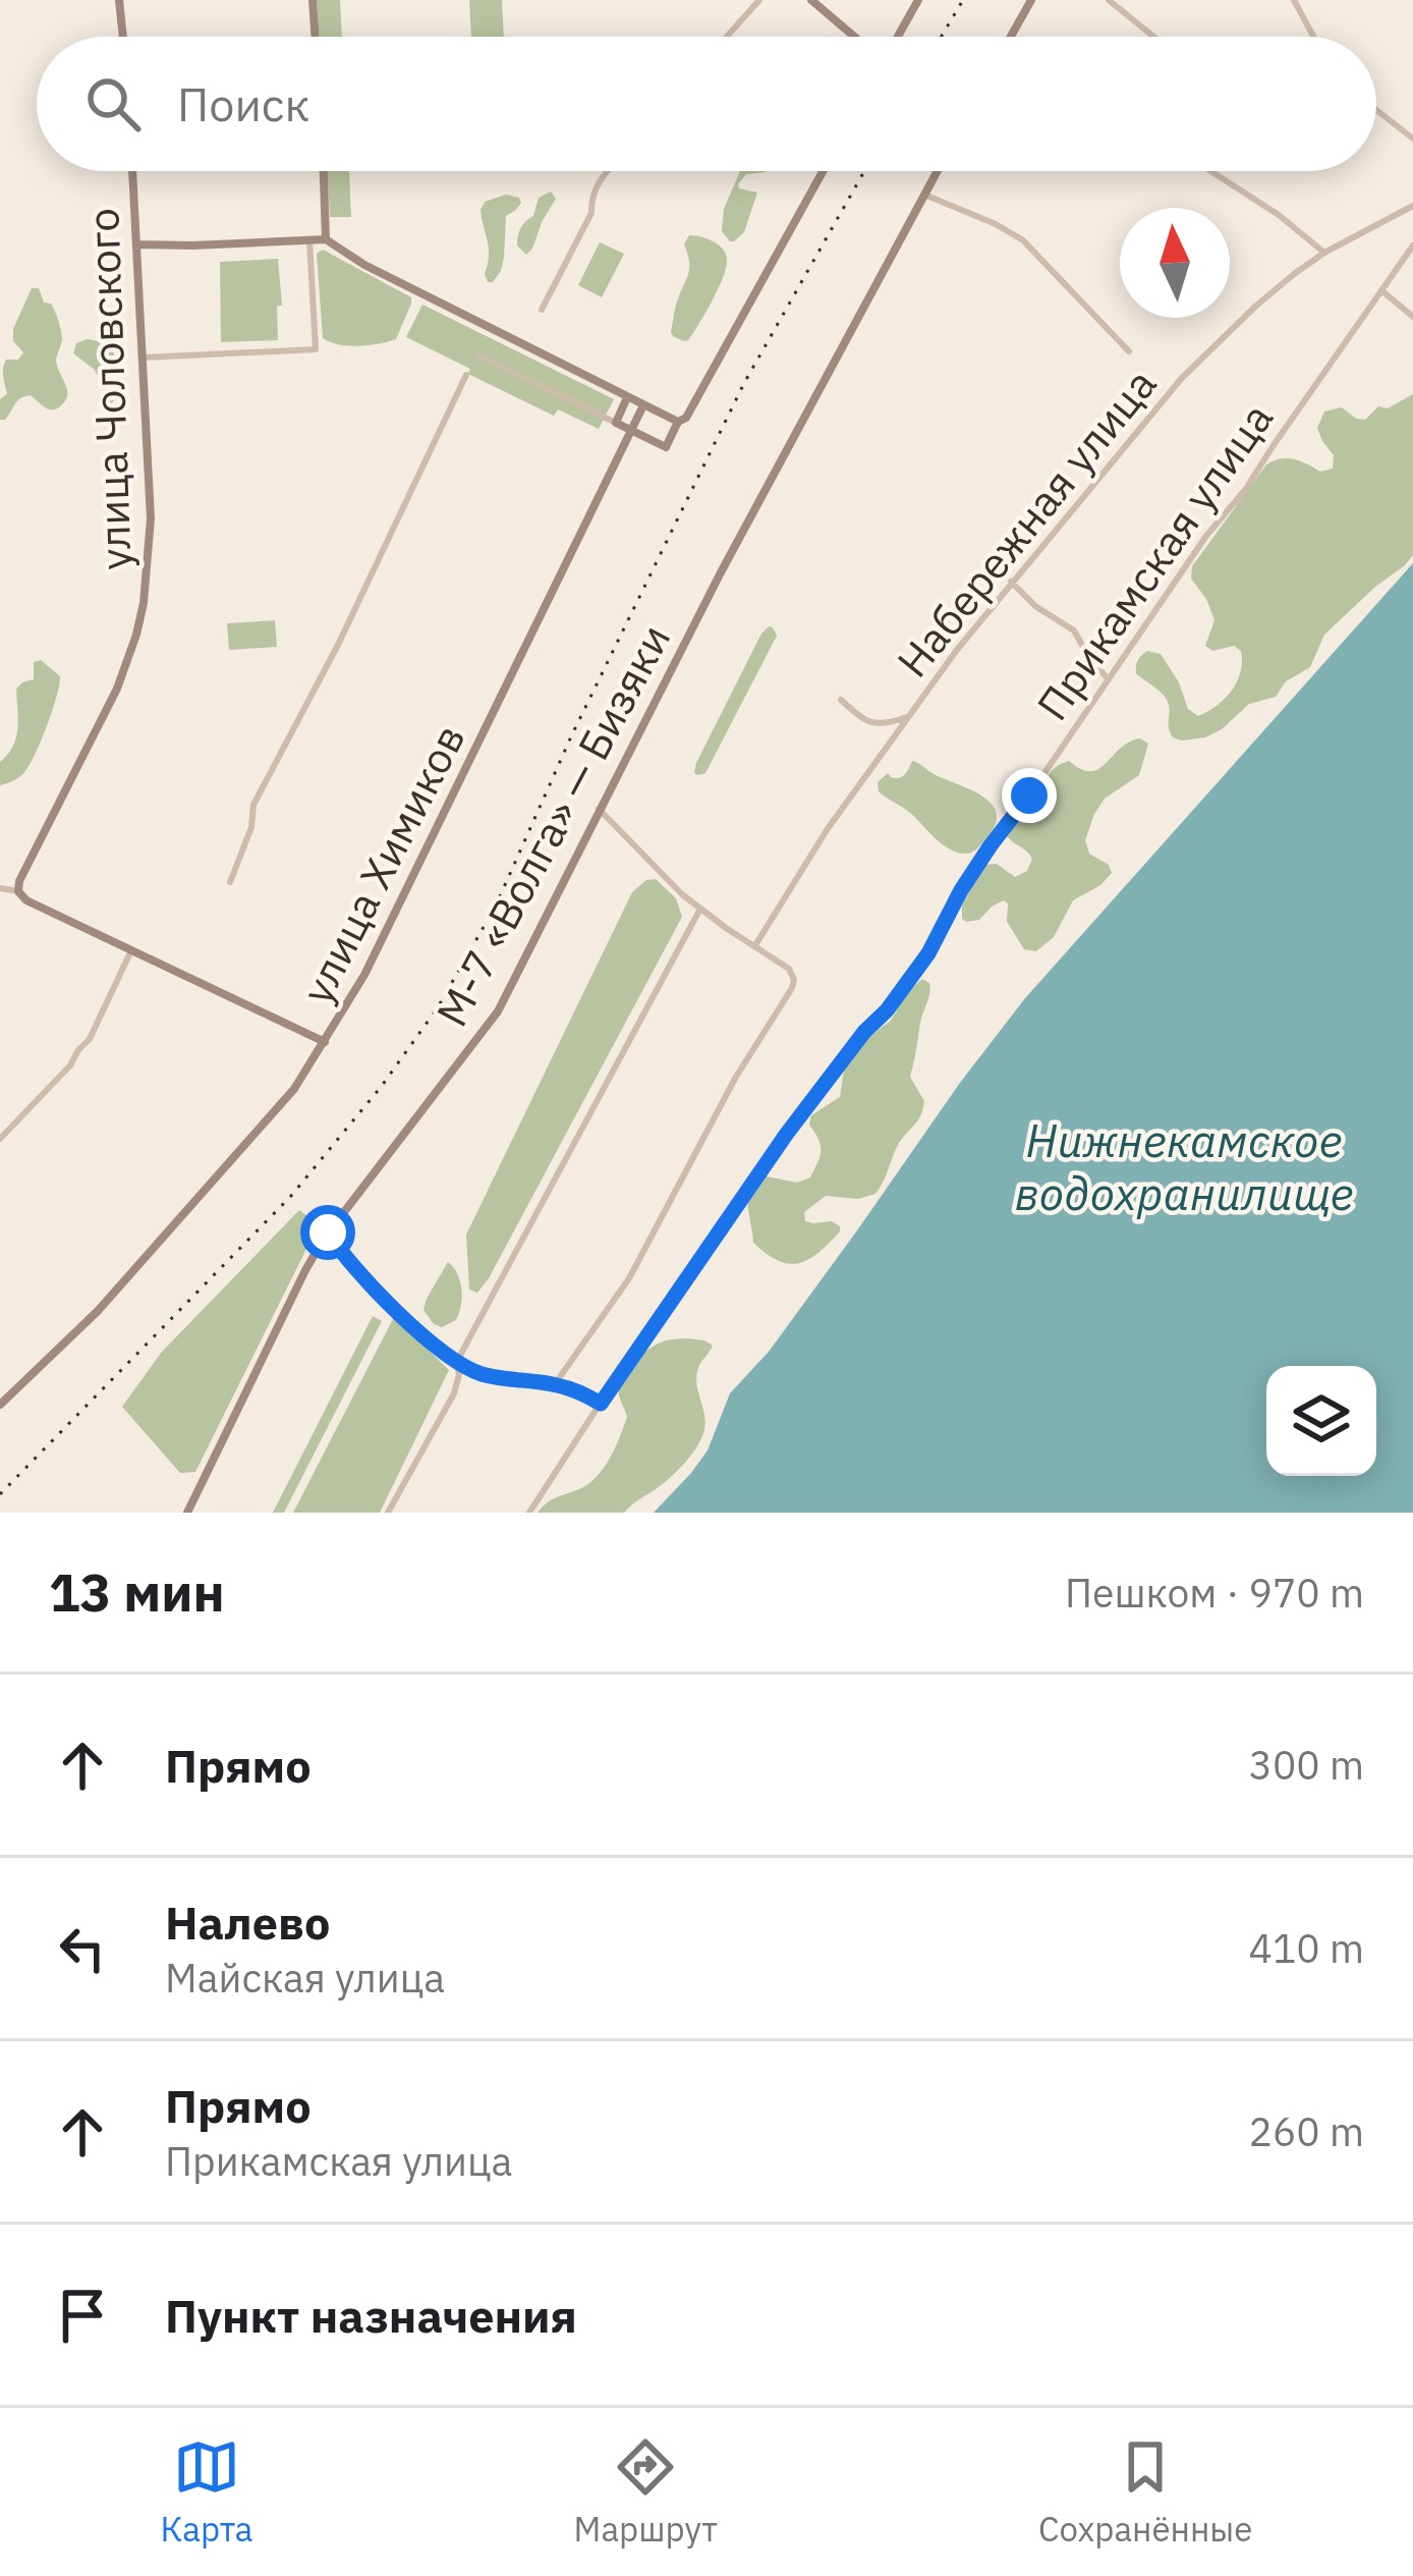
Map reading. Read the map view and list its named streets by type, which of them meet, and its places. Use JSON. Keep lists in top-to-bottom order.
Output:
{
  "streets": {
    "main road": ["улица Чоловского", "М-7 «Волга» — Бизяки", "улица Химиков"],
    "street": ["Набережная улица", "Прикамская улица"]
  },
  "crossings": [
    ["улица Чоловского", "улица Химиков"]
  ],
  "water": ["Нижнекамское водохранилище"],
  "north": "top",
  "page": {
    "search": "Поиск",
    "heading": ["13 мин", "Пешком · 970 m"],
    "list": [
      ["Прямо", "300 m"],
      ["Налево", "Майская улица", "410 m"],
      ["Прямо", "Прикамская улица", "260 m"],
      "Пункт назначения"
    ],
    "nav": ["Карта", "Маршрут", "Сохранённые"]
  }
}
